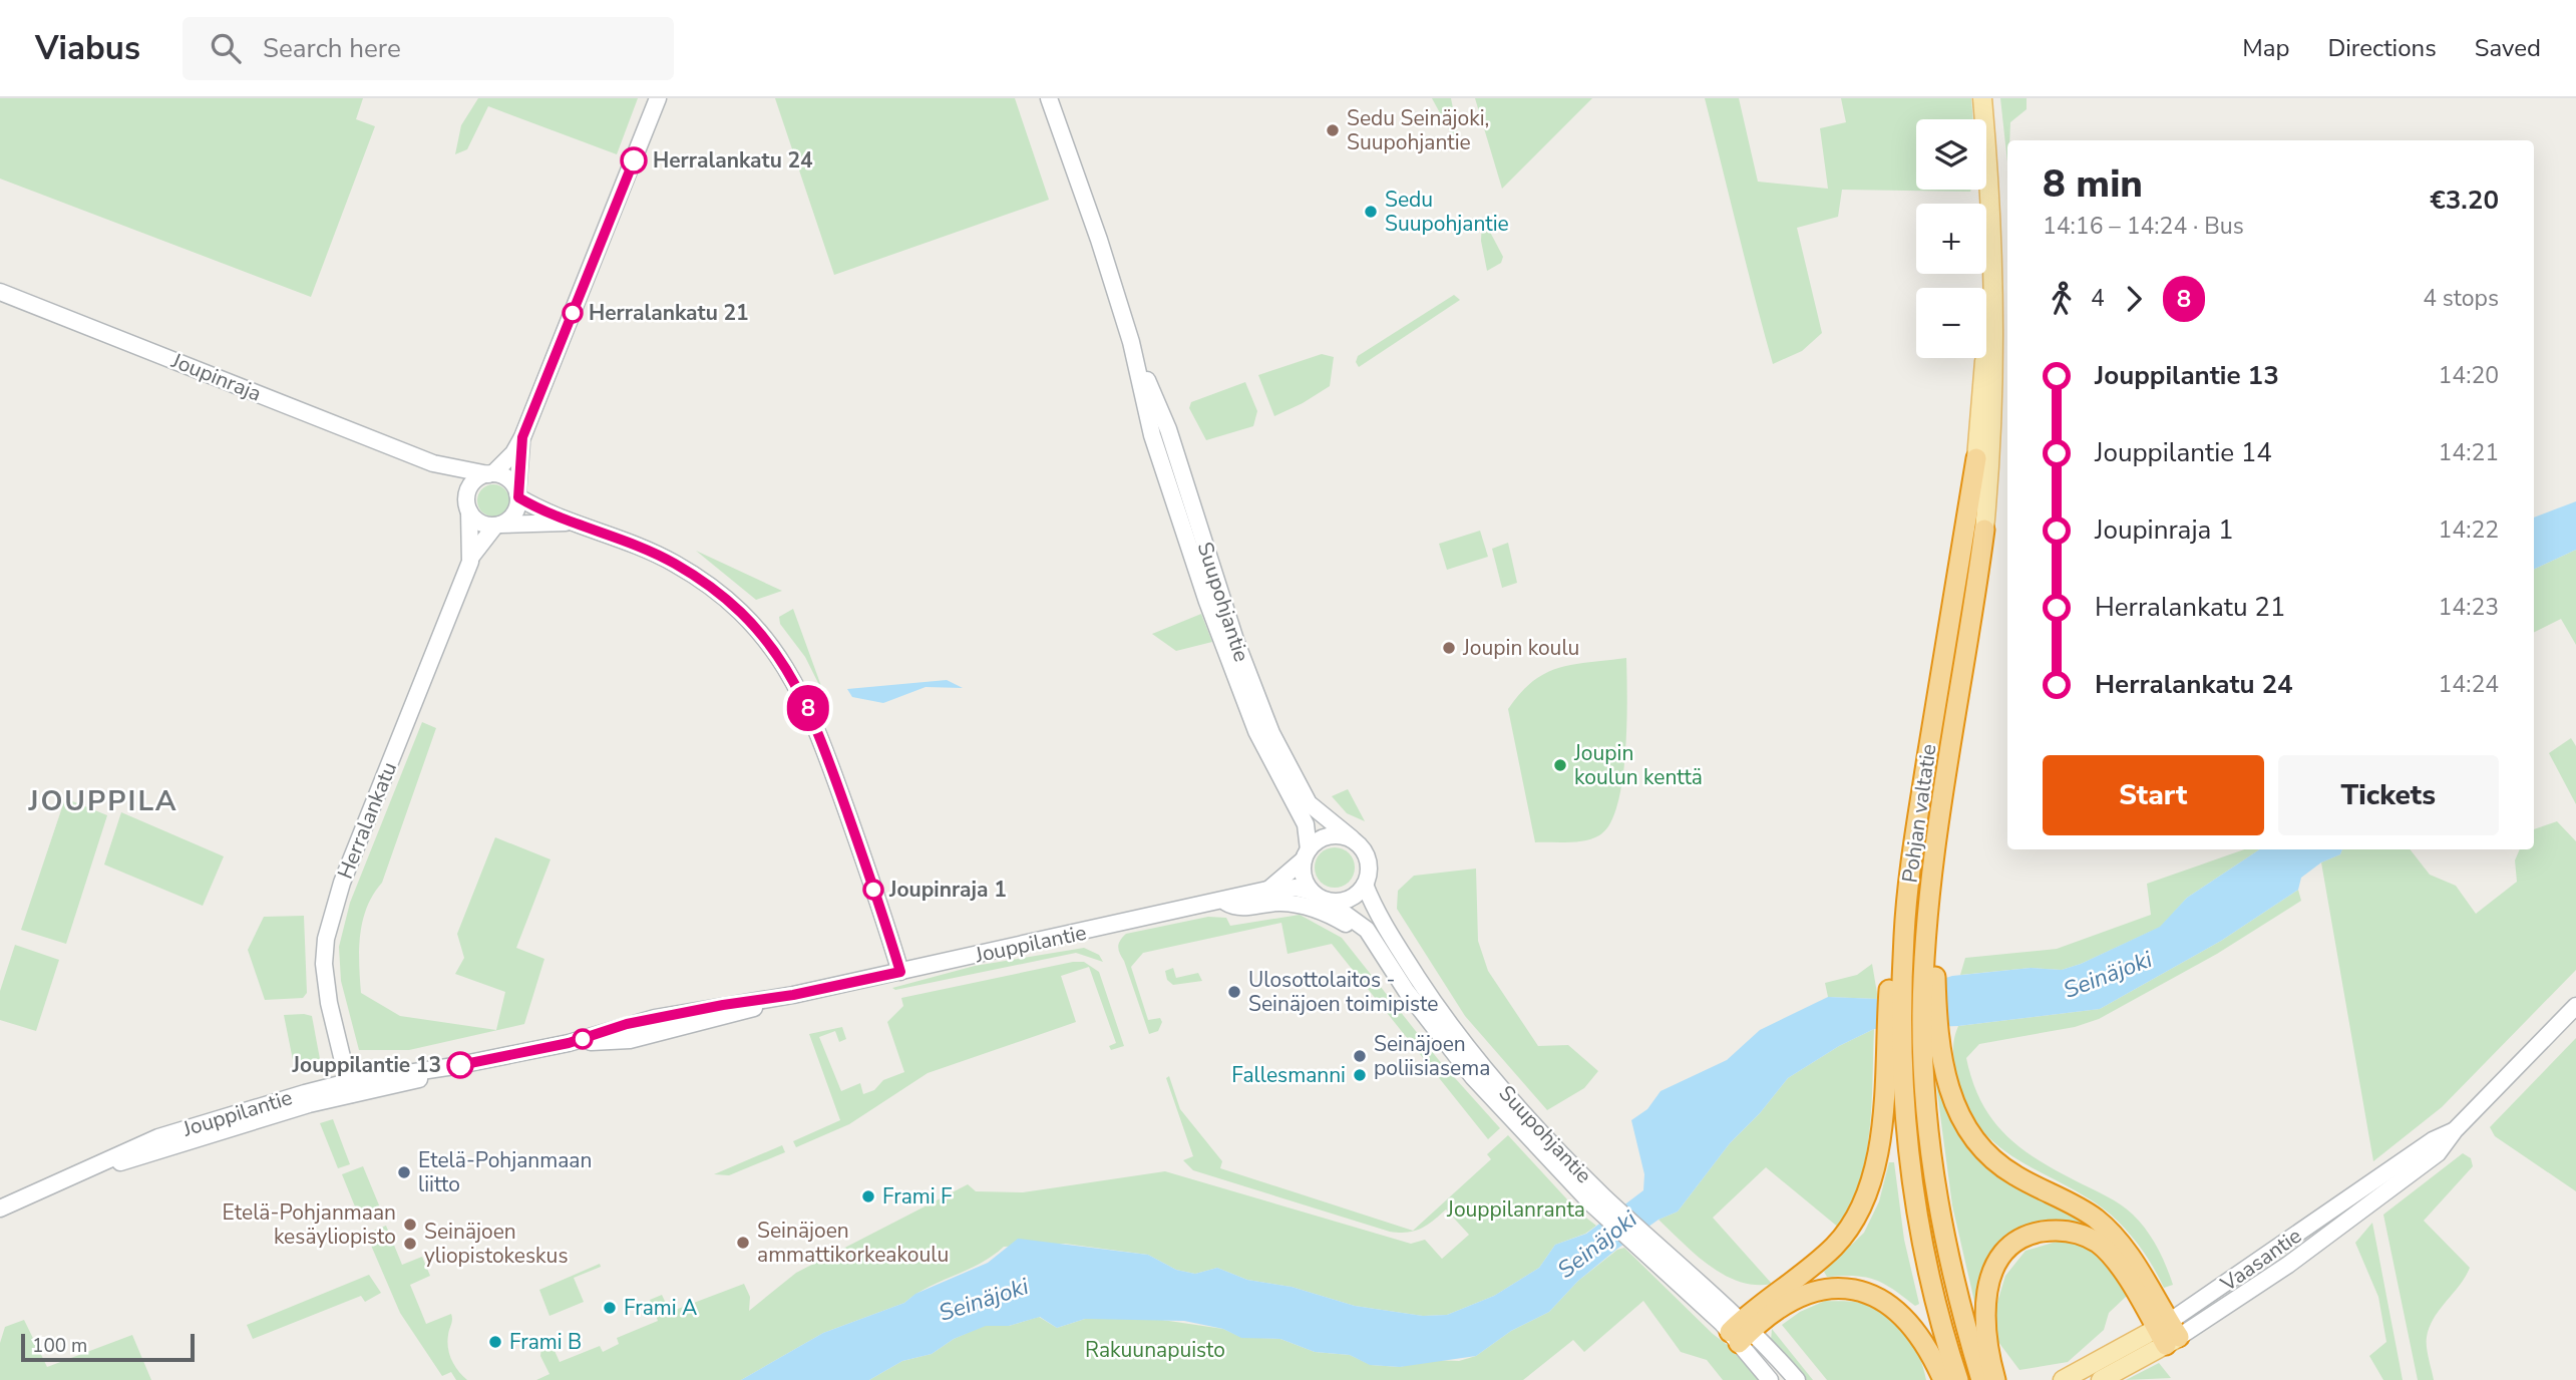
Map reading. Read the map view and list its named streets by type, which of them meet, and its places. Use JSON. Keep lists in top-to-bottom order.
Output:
{
  "streets": {
    "highway": ["Pohjan valtatie"],
    "main road": [
      "Joupinraja",
      "Suupohjantie",
      "Herralankatu",
      "Jouppilantie",
      "Vaasantie"
    ]
  },
  "crossings": [
    ["Joupinraja", "Herralankatu"],
    ["Suupohjantie", "Jouppilantie"],
    ["Herralankatu", "Jouppilantie"]
  ],
  "districts": ["JOUPPILA"],
  "water": ["Seinäjoki"],
  "parks": ["Jouppilanranta", "Rakuunapuisto"],
  "places": [
    "Sedu Seinäjoki, Suupohjantie",
    "Herralankatu 24",
    "Sedu Suupohjantie",
    "Herralankatu 21",
    "Joupin koulu",
    "Joupin koulun kenttä",
    "Joupinraja 1",
    "Ulosottolaitos - Seinäjoen toimipiste",
    "Seinäjoen poliisiasema",
    "Jouppilantie 13",
    "Fallesmanni",
    "Etelä-Pohjanmaan liitto",
    "Frami F",
    "Etelä-Pohjanmaan kesäyliopisto",
    "Seinäjoen ammattikorkeakoulu",
    "Seinäjoen yliopistokeskus",
    "Frami A",
    "Frami B"
  ],
  "lines": ["bus line 8"],
  "scale_bar": "100 m",
  "page": {
    "header": "Viabus",
    "search": "Search here",
    "nav": ["Map", "Directions", "Saved"],
    "on_map": "8",
    "map_buttons": ["+", "−"],
    "heading": ["8 min", "14:16 – 14:24 · Bus", "€3.20"],
    "legs": ["4", "8", "4 stops"],
    "list": [
      {
        "name": "Jouppilantie 13",
        "value": "14:20"
      },
      {
        "name": "Jouppilantie 14",
        "value": "14:21"
      },
      {
        "name": "Joupinraja 1",
        "value": "14:22"
      },
      {
        "name": "Herralankatu 21",
        "value": "14:23"
      },
      {
        "name": "Herralankatu 24",
        "value": "14:24"
      }
    ],
    "buttons": ["Start", "Tickets"],
    "scale": "100 m"
  }
}
